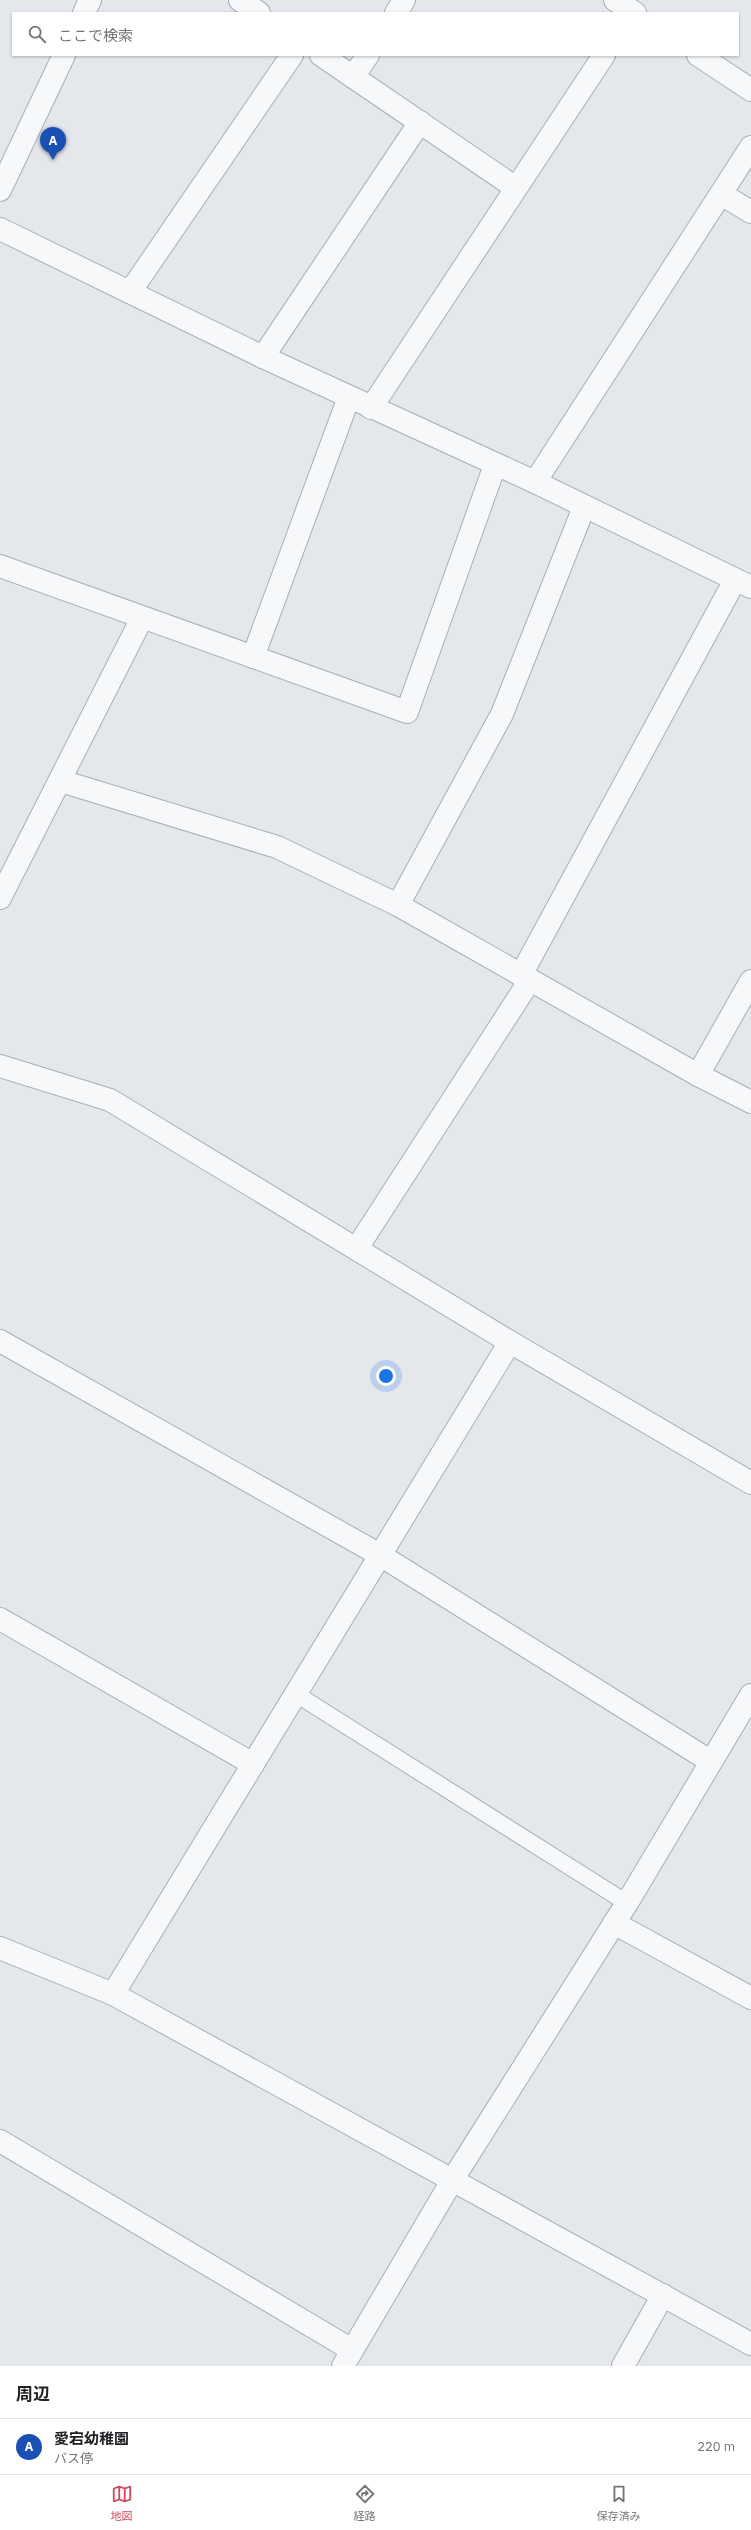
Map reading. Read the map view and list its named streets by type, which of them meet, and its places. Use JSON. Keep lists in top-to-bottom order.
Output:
{
  "page": {
    "search": "ここで検索",
    "pins": "A",
    "heading": "周辺",
    "list": [
      {
        "mark": "A",
        "name": "愛宕幼稚園",
        "note": "バス停",
        "value": "220 m"
      }
    ],
    "nav": ["地図", "経路", "保存済み"]
  }
}
